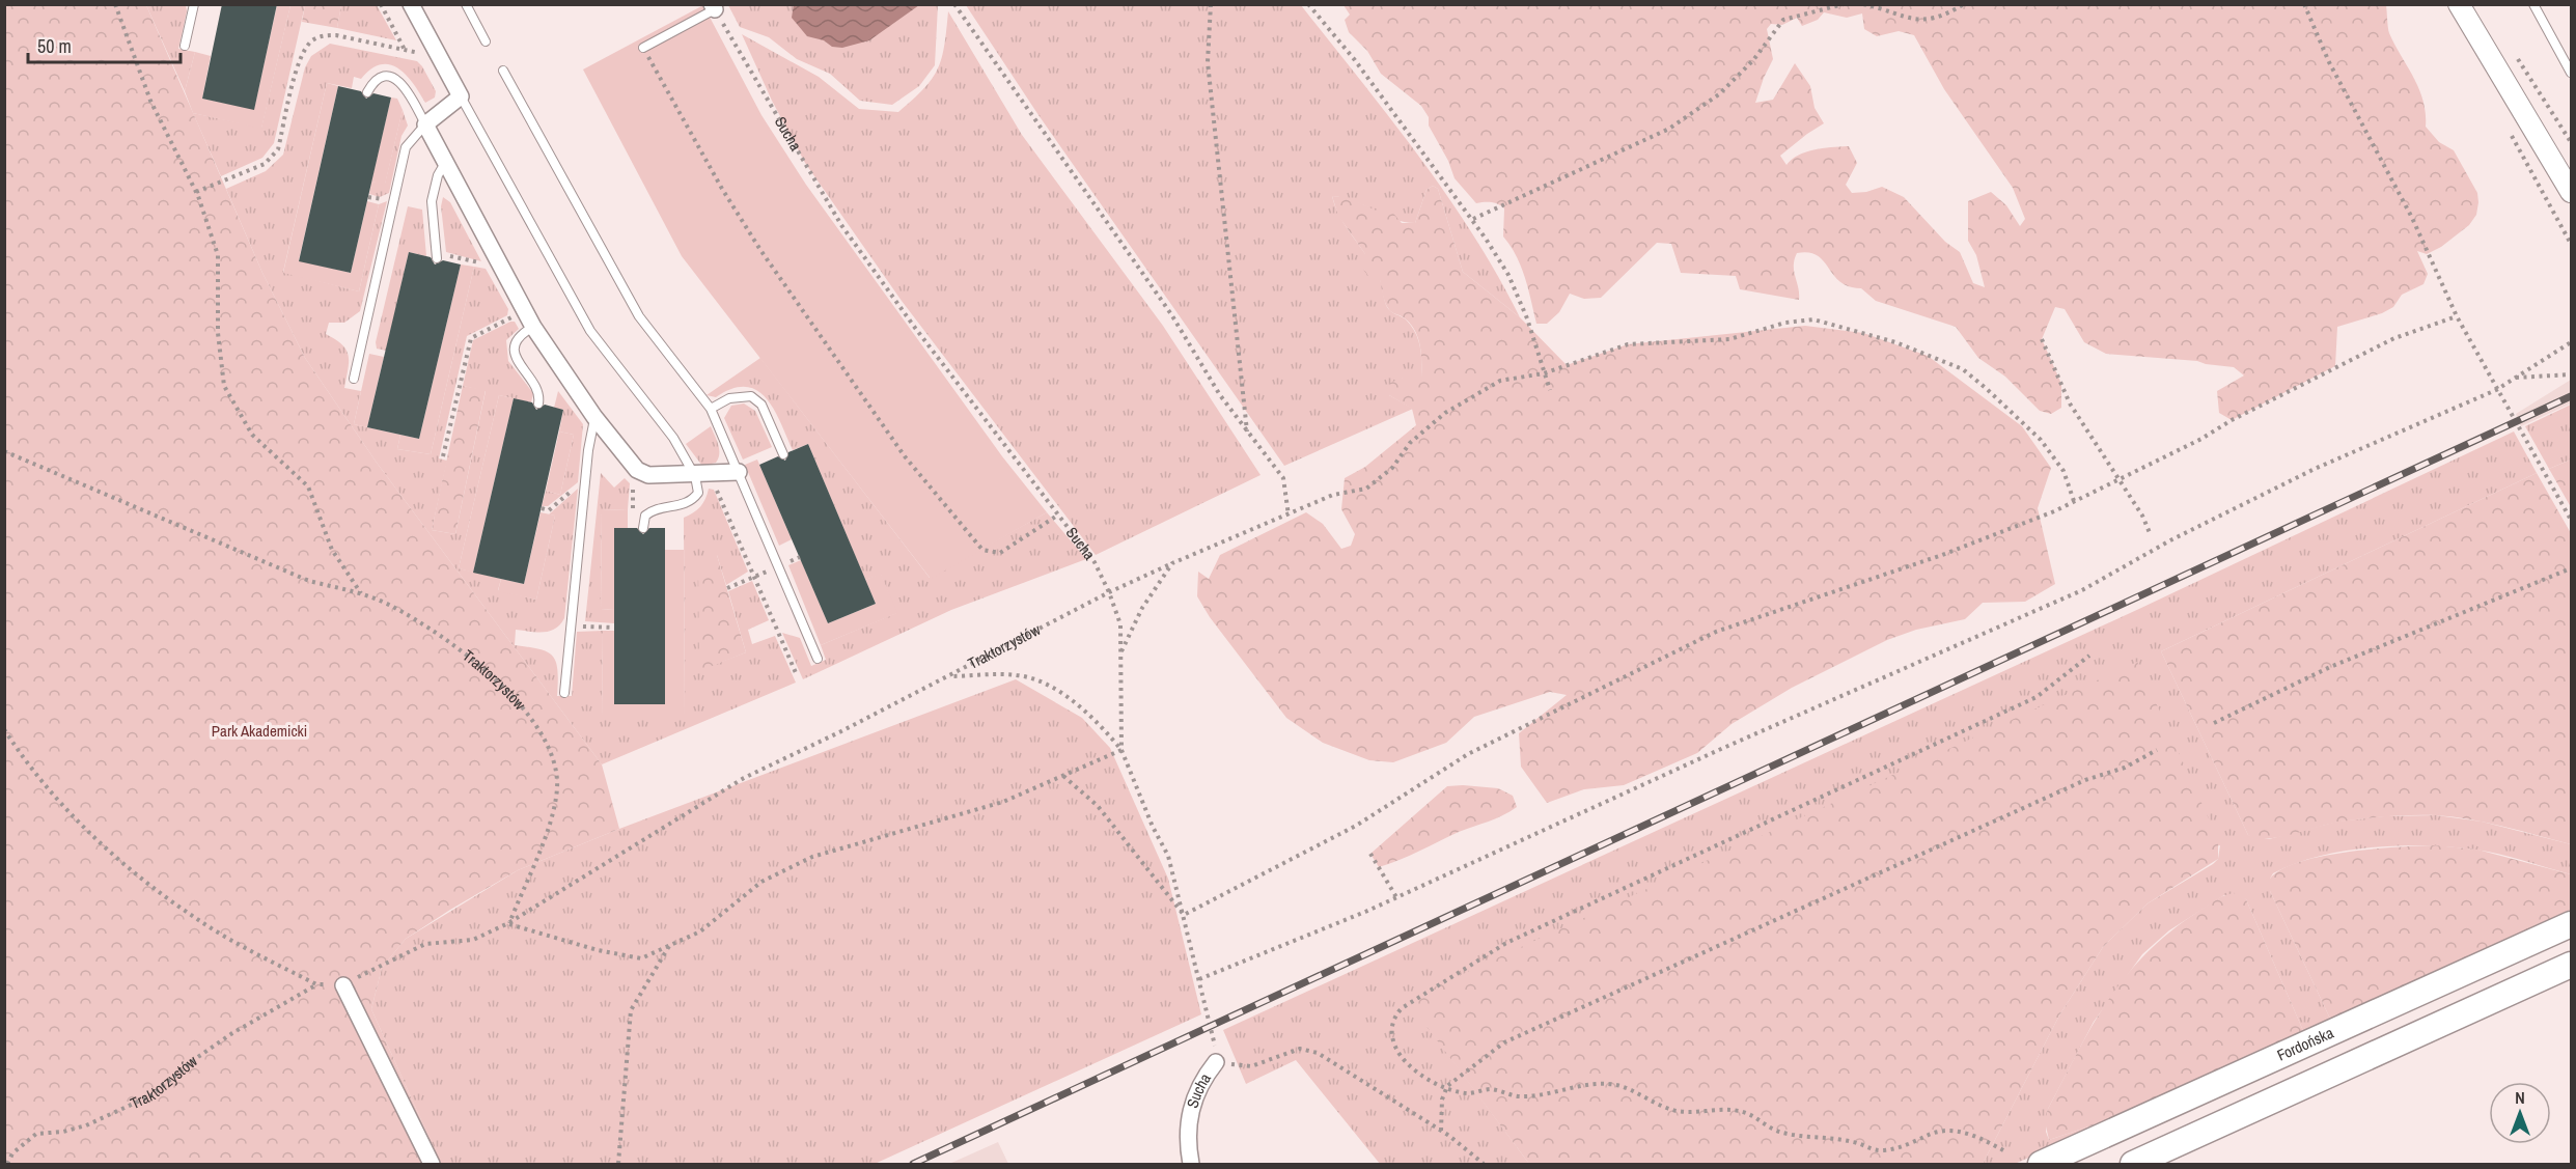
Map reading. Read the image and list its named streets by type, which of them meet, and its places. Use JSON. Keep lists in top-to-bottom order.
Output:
{
  "streets": {
    "main road": ["Fordońska"],
    "street": ["Sucha"],
    "path": ["Traktorzystów"]
  },
  "crossings": [
    ["Sucha", "Traktorzystów"]
  ],
  "parks": ["Park Akademicki"],
  "scale_bar": "50 m",
  "north": "top"
}
